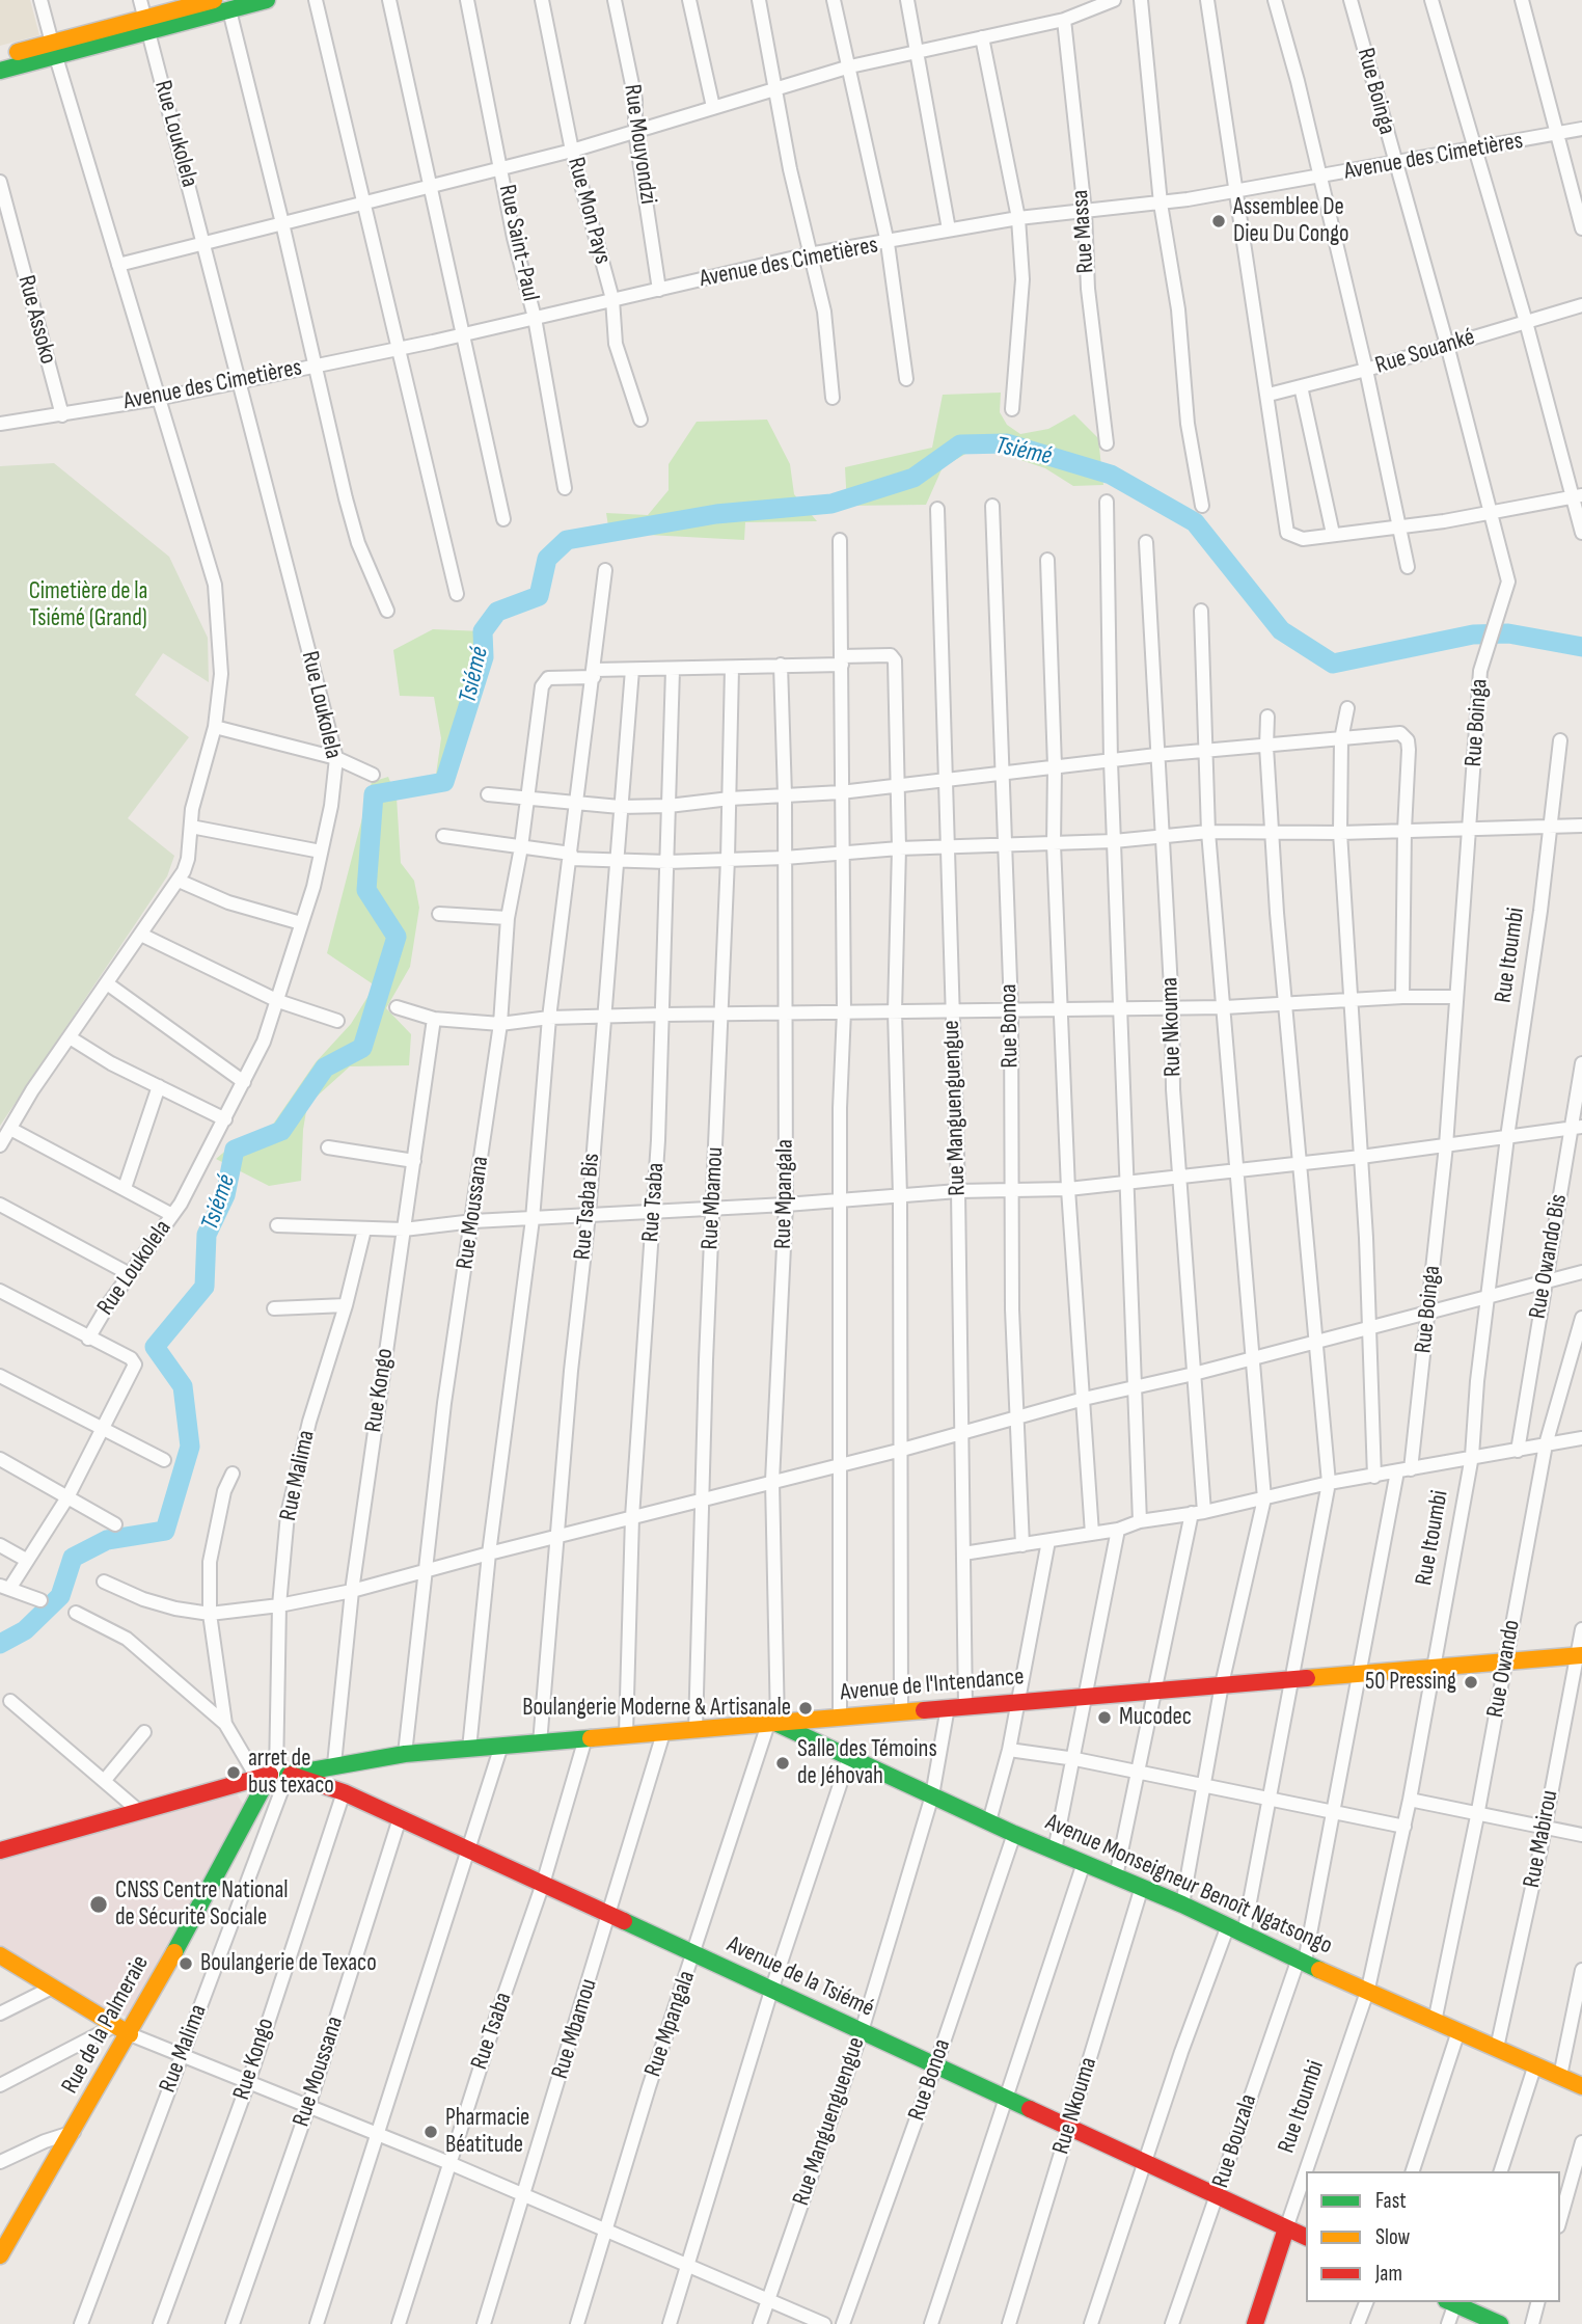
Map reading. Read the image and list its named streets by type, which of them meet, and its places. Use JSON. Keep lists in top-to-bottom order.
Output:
{
  "streets": {
    "main road": [
      "Rue Itoumbi",
      "Avenue de l'Intendance",
      "Avenue Monseigneur Benoît Ngatsongo",
      "Avenue de la Tsiémé",
      "Rue de la Palmeraie"
    ],
    "street": [
      "Rue Boinga",
      "Rue Loukolela",
      "Rue Mouyondzi",
      "Avenue des Cimetières",
      "Rue Mon Pays",
      "Rue Massa",
      "Rue Saint-Paul",
      "Rue Assoko",
      "Rue Souanké",
      "Rue Bonoa",
      "Rue Nkouma",
      "Rue Manguenguengue",
      "Rue Mpangala",
      "Rue Mbamou",
      "Rue Tsaba",
      "Rue Tsaba Bis",
      "Rue Moussana",
      "Rue Owando Bis",
      "Rue Kongo",
      "Rue Malima",
      "Rue Owando",
      "Rue Mabirou",
      "Rue Bouzala"
    ]
  },
  "crossings": [
    ["Rue Boinga", "Avenue des Cimetières"],
    ["Rue Boinga", "Rue Souanké"],
    ["Rue Boinga", "Avenue de l'Intendance"],
    ["Rue Boinga", "Avenue Monseigneur Benoît Ngatsongo"],
    ["Rue Boinga", "Rue Bouzala"],
    ["Rue Loukolela", "Avenue des Cimetières"],
    ["Rue Mouyondzi", "Avenue des Cimetières"],
    ["Avenue des Cimetières", "Rue Mon Pays"],
    ["Avenue des Cimetières", "Rue Massa"],
    ["Avenue des Cimetières", "Rue Saint-Paul"],
    ["Avenue des Cimetières", "Rue Assoko"],
    ["Rue Itoumbi", "Avenue de l'Intendance"],
    ["Rue Itoumbi", "Avenue Monseigneur Benoît Ngatsongo"],
    ["Rue Itoumbi", "Avenue de la Tsiémé"],
    ["Rue Bonoa", "Avenue Monseigneur Benoît Ngatsongo"],
    ["Rue Bonoa", "Avenue de la Tsiémé"],
    ["Rue Nkouma", "Avenue de l'Intendance"],
    ["Rue Nkouma", "Avenue Monseigneur Benoît Ngatsongo"],
    ["Rue Nkouma", "Avenue de la Tsiémé"],
    ["Rue Manguenguengue", "Avenue de l'Intendance"],
    ["Rue Manguenguengue", "Avenue Monseigneur Benoît Ngatsongo"],
    ["Rue Manguenguengue", "Avenue de la Tsiémé"],
    ["Rue Mpangala", "Avenue de l'Intendance"],
    ["Rue Mpangala", "Avenue Monseigneur Benoît Ngatsongo"],
    ["Rue Mpangala", "Avenue de la Tsiémé"],
    ["Rue Mbamou", "Avenue de l'Intendance"],
    ["Rue Mbamou", "Avenue de la Tsiémé"],
    ["Rue Tsaba", "Avenue de l'Intendance"],
    ["Rue Tsaba", "Avenue de la Tsiémé"],
    ["Rue Tsaba Bis", "Avenue de l'Intendance"],
    ["Rue Moussana", "Avenue de l'Intendance"],
    ["Rue Moussana", "Avenue de la Tsiémé"],
    ["Rue Kongo", "Avenue de l'Intendance"],
    ["Rue Kongo", "Avenue de la Tsiémé"],
    ["Rue Malima", "Avenue de l'Intendance"],
    ["Rue Malima", "Avenue de la Tsiémé"],
    ["Rue Malima", "Rue de la Palmeraie"],
    ["Rue Owando", "Avenue de l'Intendance"],
    ["Rue Owando", "Avenue Monseigneur Benoît Ngatsongo"],
    ["Avenue de l'Intendance", "Rue Mabirou"],
    ["Avenue de l'Intendance", "Avenue Monseigneur Benoît Ngatsongo"],
    ["Avenue de l'Intendance", "Avenue de la Tsiémé"],
    ["Avenue de l'Intendance", "Rue de la Palmeraie"],
    ["Rue Mabirou", "Avenue Monseigneur Benoît Ngatsongo"],
    ["Avenue Monseigneur Benoît Ngatsongo", "Rue Bouzala"],
    ["Avenue de la Tsiémé", "Rue de la Palmeraie"],
    ["Avenue de la Tsiémé", "Rue Bouzala"]
  ],
  "water": ["Tsiémé"],
  "parks": ["Cimetière de la Tsiémé (Grand)"],
  "places": [
    "Assemblee De Dieu Du Congo",
    "50 Pressing",
    "Boulangerie Moderne & Artisanale",
    "Mucodec",
    "Salle des Témoins de Jéhovah",
    "arret de bus texaco",
    "CNSS Centre National de Sécurité Sociale",
    "Boulangerie de Texaco",
    "Pharmacie Béatitude"
  ],
  "legend": ["Fast", "Slow", "Jam"]
}
